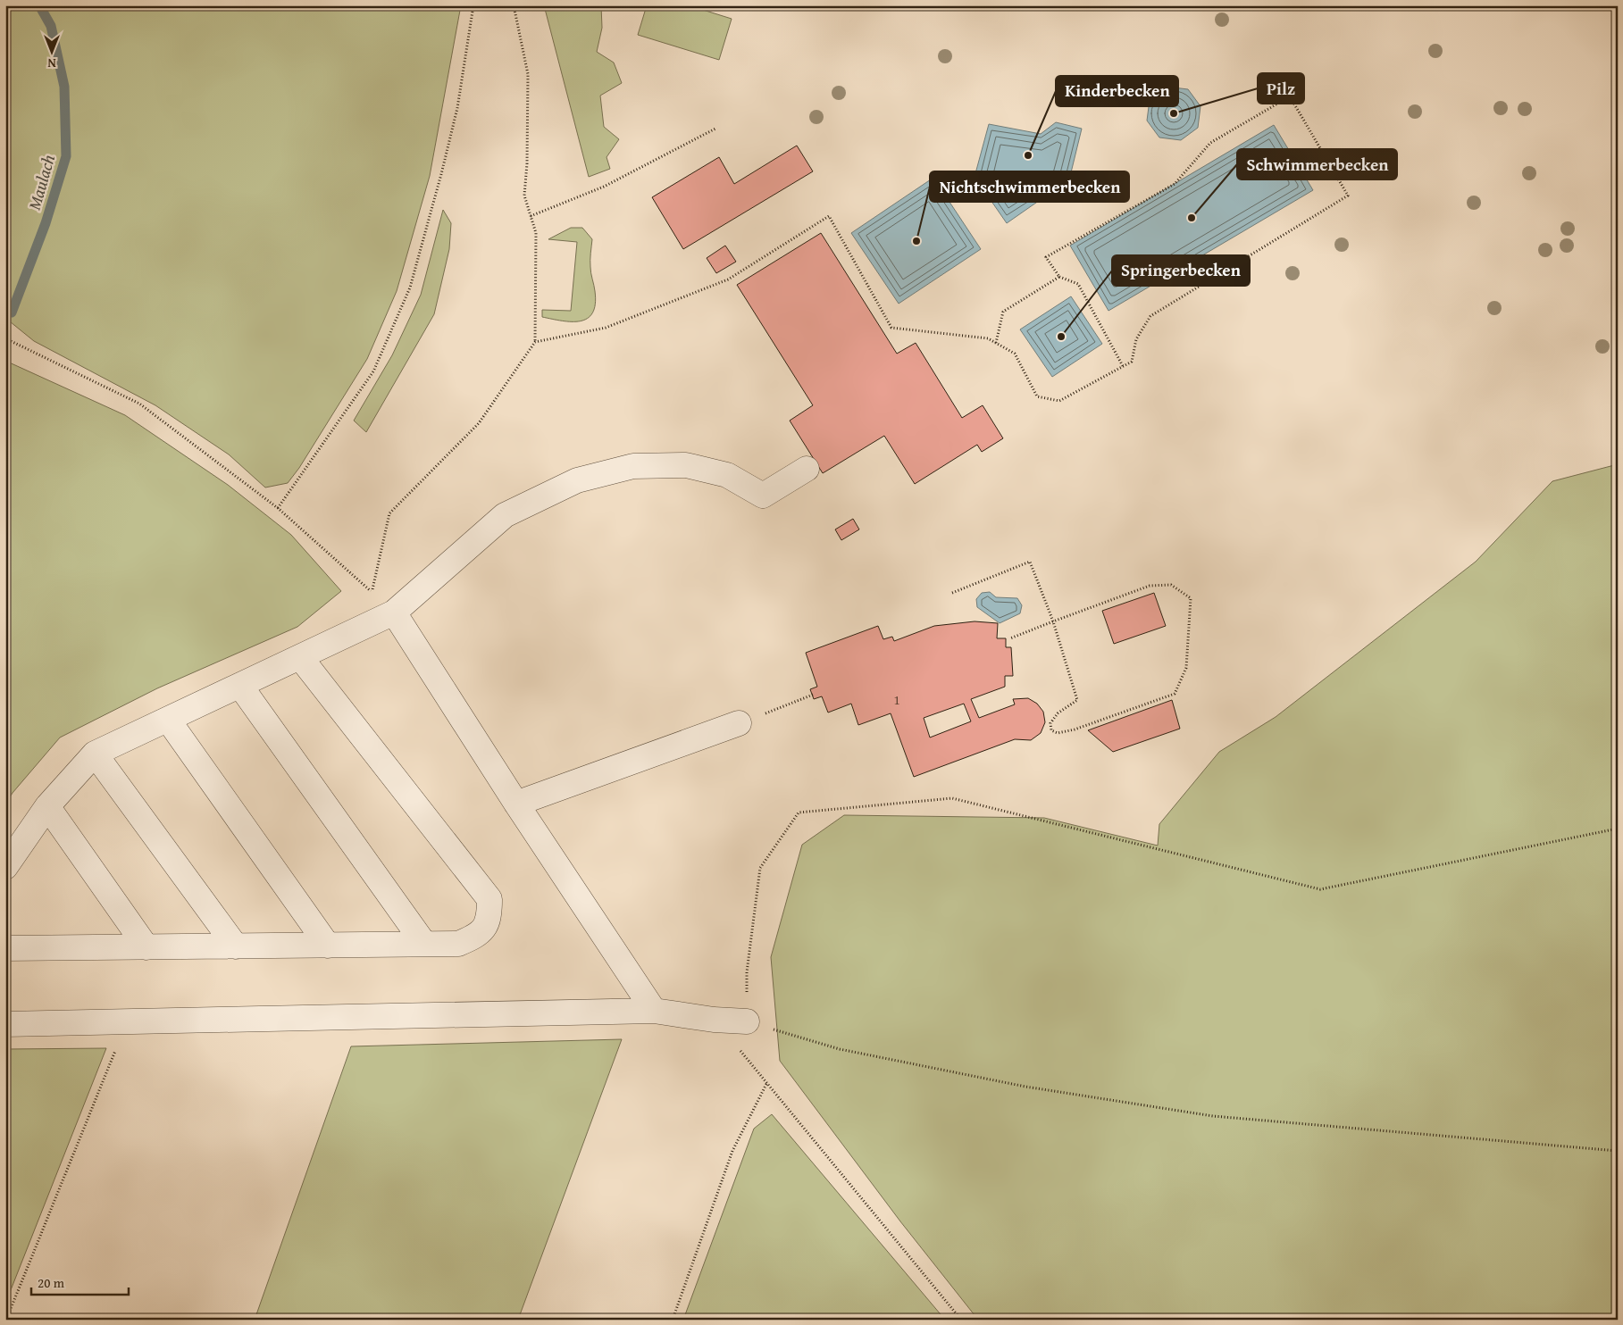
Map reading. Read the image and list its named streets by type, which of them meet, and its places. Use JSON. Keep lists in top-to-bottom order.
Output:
{
  "water": ["Maulach"],
  "places": [
    "Pilz",
    "Kinderbecken",
    "Schwimmerbecken",
    "Nichtschwimmerbecken",
    "Springerbecken"
  ],
  "house_numbers": ["1"],
  "scale_bar": "20 m",
  "north": "bottom"
}
